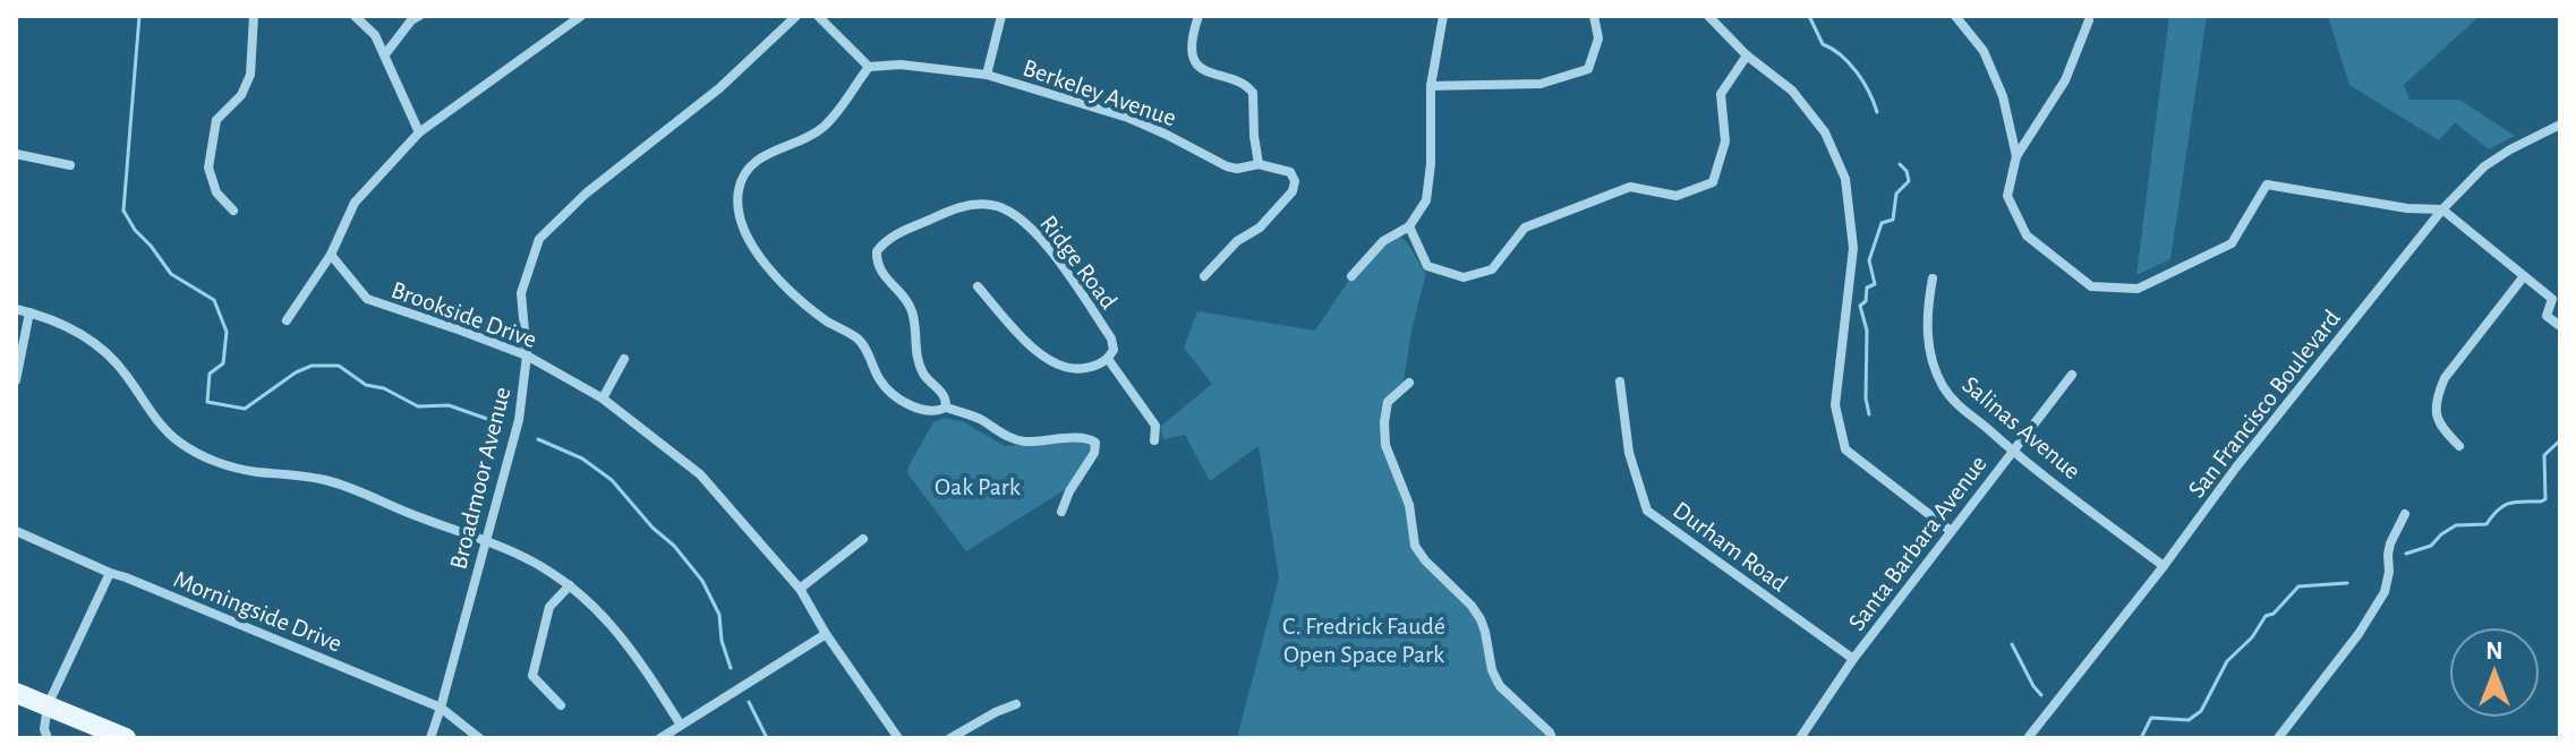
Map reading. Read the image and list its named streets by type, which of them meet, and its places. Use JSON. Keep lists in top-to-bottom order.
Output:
{
  "streets": {
    "street": [
      "Berkeley Avenue",
      "Ridge Road",
      "Brookside Drive",
      "San Francisco Boulevard",
      "Salinas Avenue",
      "Broadmoor Avenue",
      "Santa Barbara Avenue",
      "Durham Road",
      "Morningside Drive"
    ]
  },
  "crossings": [
    ["Brookside Drive", "Broadmoor Avenue"],
    ["San Francisco Boulevard", "Salinas Avenue"],
    ["Salinas Avenue", "Santa Barbara Avenue"],
    ["Broadmoor Avenue", "Morningside Drive"],
    ["Santa Barbara Avenue", "Durham Road"]
  ],
  "parks": ["Oak Park", "C. Fredrick Faudé Open Space Park"],
  "north": "top"
}
